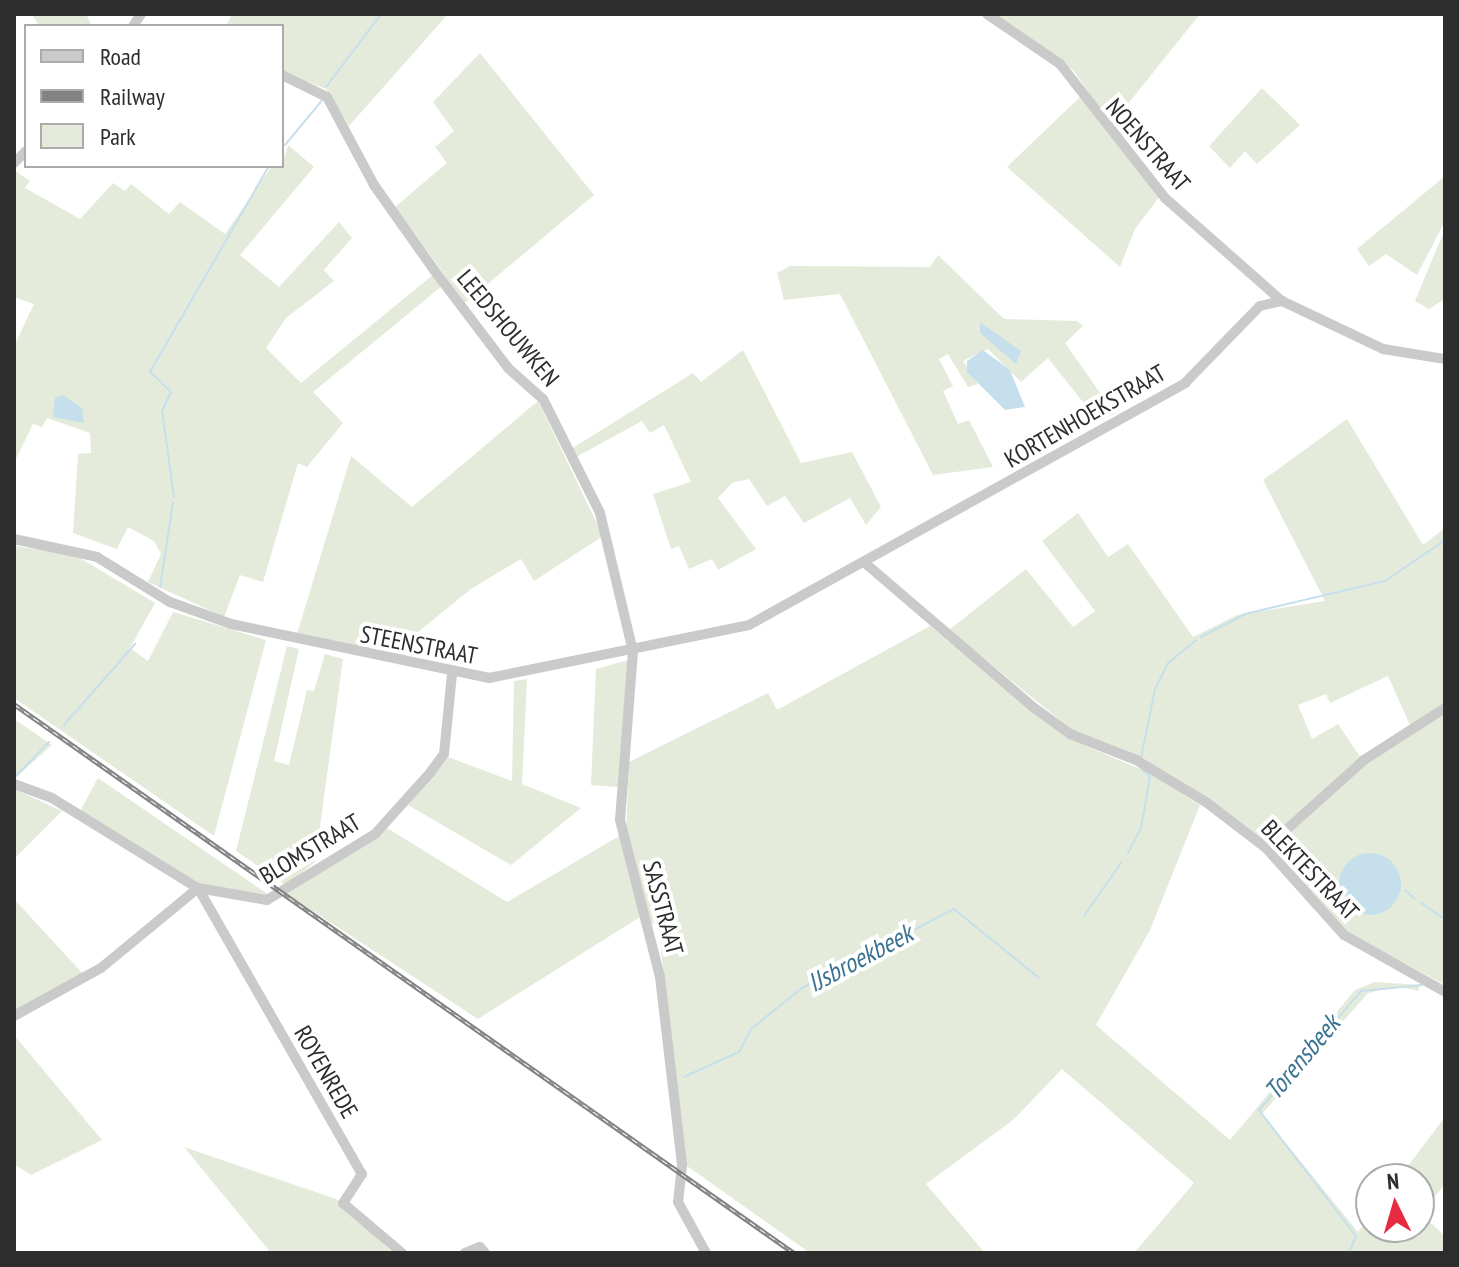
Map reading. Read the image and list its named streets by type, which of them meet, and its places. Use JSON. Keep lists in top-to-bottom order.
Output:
{
  "streets": {
    "street": [
      "NOENSTRAAT",
      "LEEDSHOUWKEN",
      "KORTENHOEKSTRAAT",
      "STEENSTRAAT",
      "BLOMSTRAAT",
      "BLEKTESTRAAT",
      "SASSTRAAT",
      "ROYENREDE"
    ]
  },
  "crossings": [
    ["NOENSTRAAT", "KORTENHOEKSTRAAT"],
    ["LEEDSHOUWKEN", "STEENSTRAAT"],
    ["LEEDSHOUWKEN", "SASSTRAAT"],
    ["KORTENHOEKSTRAAT", "STEENSTRAAT"],
    ["KORTENHOEKSTRAAT", "BLEKTESTRAAT"],
    ["STEENSTRAAT", "BLOMSTRAAT"],
    ["STEENSTRAAT", "BLEKTESTRAAT"],
    ["STEENSTRAAT", "SASSTRAAT"],
    ["BLOMSTRAAT", "ROYENREDE"]
  ],
  "water": ["IJsbroekbeek", "Torensbeek"],
  "legend": ["Road", "Railway", "Park"],
  "north": "top"
}
